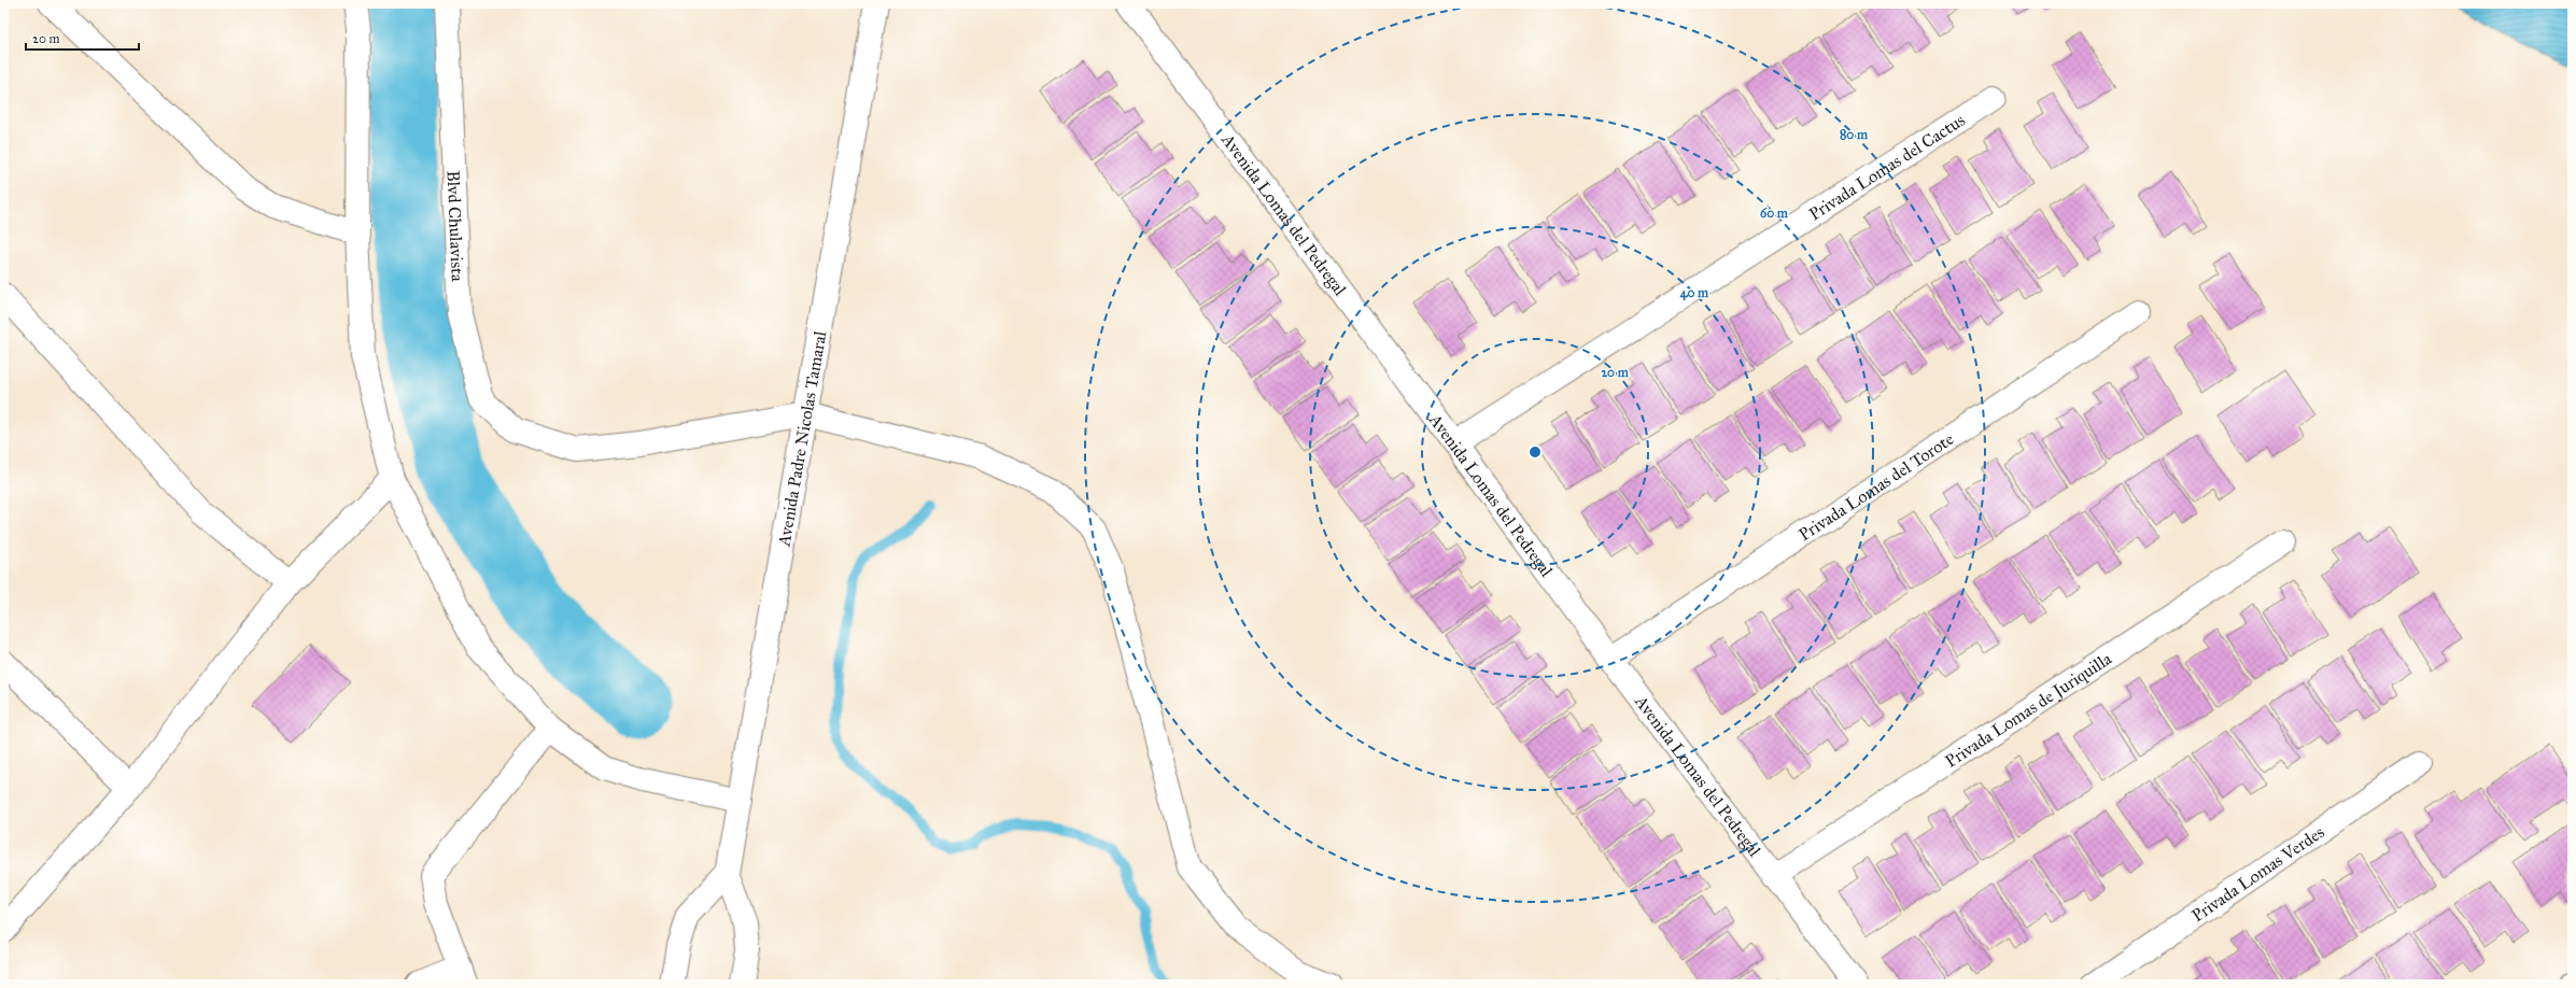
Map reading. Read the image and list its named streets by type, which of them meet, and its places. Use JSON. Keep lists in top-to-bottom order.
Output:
{
  "streets": {
    "street": [
      "Privada Lomas del Cactus",
      "Avenida Lomas del Pedregal",
      "Blvd Chulavista",
      "Avenida Padre Nicolas Tamaral",
      "Privada Lomas del Torote",
      "Privada Lomas de Juriquilla",
      "Privada Lomas Verdes"
    ]
  },
  "crossings": [
    ["Privada Lomas del Cactus", "Avenida Lomas del Pedregal"],
    ["Avenida Lomas del Pedregal", "Privada Lomas del Torote"],
    ["Avenida Lomas del Pedregal", "Privada Lomas de Juriquilla"],
    ["Blvd Chulavista", "Avenida Padre Nicolas Tamaral"]
  ],
  "scale_bar": "20 m",
  "rings": [
    "80 m",
    "60 m",
    "40 m",
    "20 m"
  ]
}
